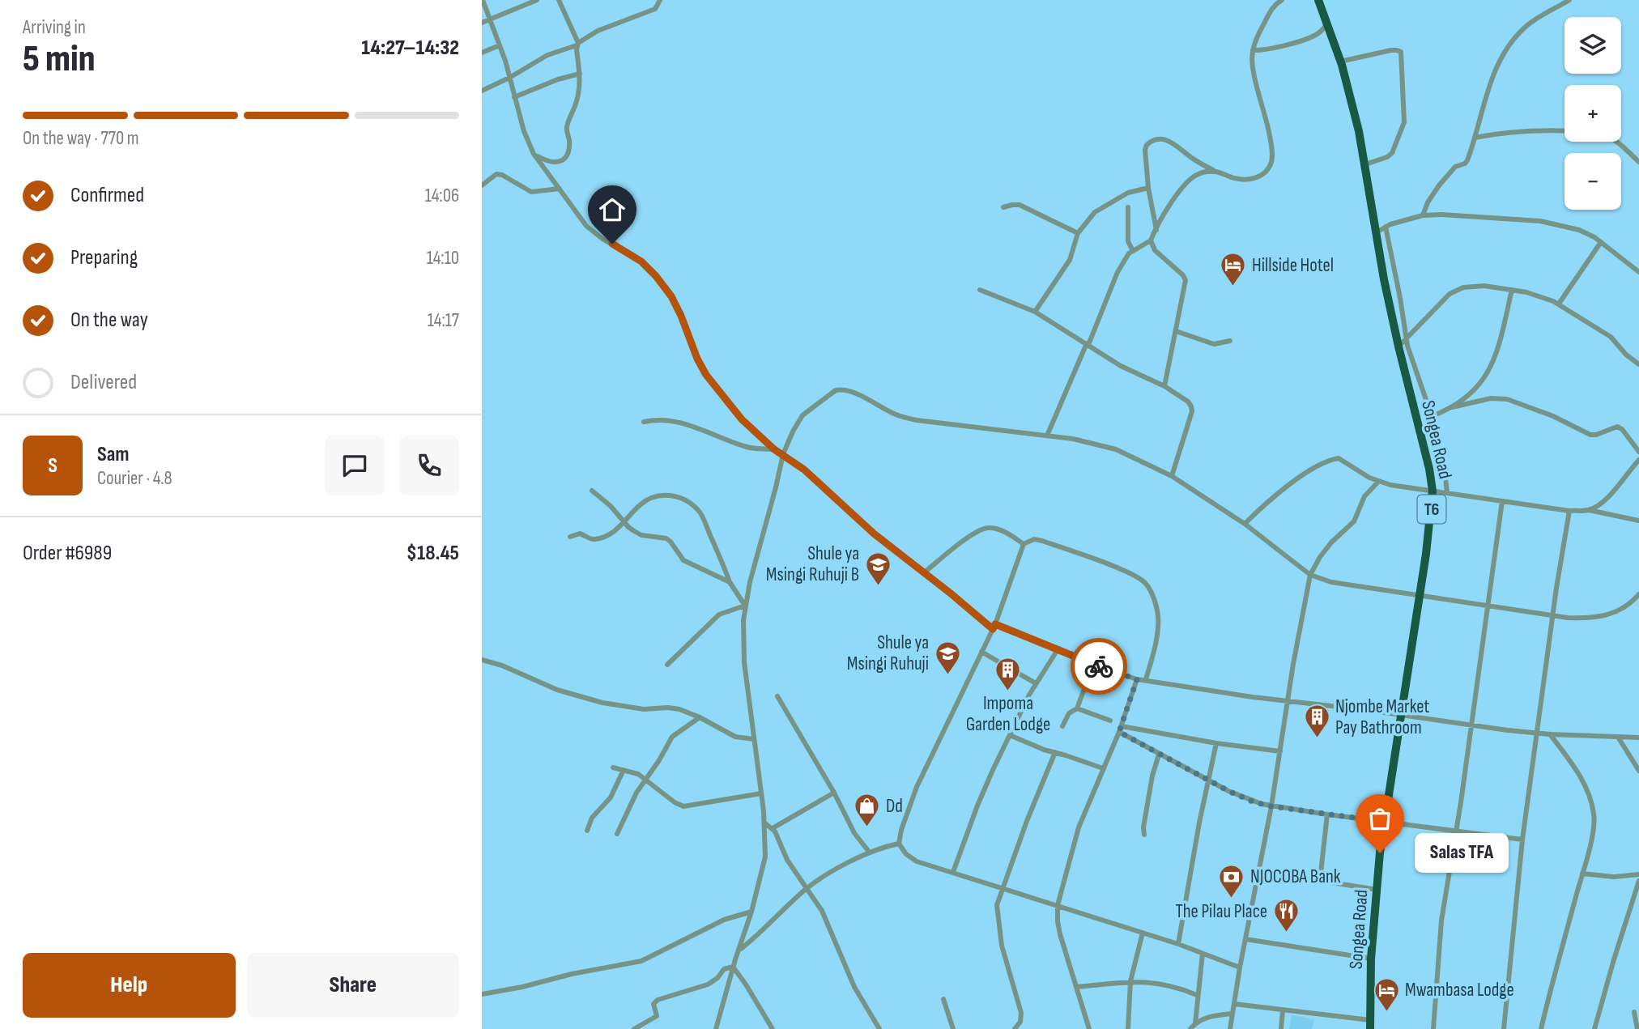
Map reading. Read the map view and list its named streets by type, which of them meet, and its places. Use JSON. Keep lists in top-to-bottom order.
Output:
{
  "streets": {
    "highway": ["Songea Road", "T6"]
  },
  "places": {
    "hotel": ["Hillside Hotel", "Mwambasa Lodge"],
    "school or university": ["Shule ya Msingi Ruhuji B", "Shule ya Msingi Ruhuji"],
    "building": ["Impoma Garden Lodge", "Njombe Market Pay Bathroom"],
    "shop": ["Dd"],
    "other": ["Salas TFA"],
    "bank": ["NJOCOBA Bank"],
    "restaurant": ["The Pilau Place"]
  },
  "page": {
    "heading": ["5 min", "Arriving in", "14:27–14:32"],
    "panel": [
      "Sam",
      "Courier · 4.8",
      "Order #6989",
      "$18.45"
    ],
    "map_buttons": ["+", "−"],
    "bar": "On the way · 770 m",
    "list": [
      ["Confirmed", "14:06"],
      ["Preparing", "14:10"],
      ["On the way", "14:17"],
      "Delivered"
    ],
    "round": "S",
    "bubble": "Salas TFA",
    "buttons": ["Help", "Share"]
  }
}
